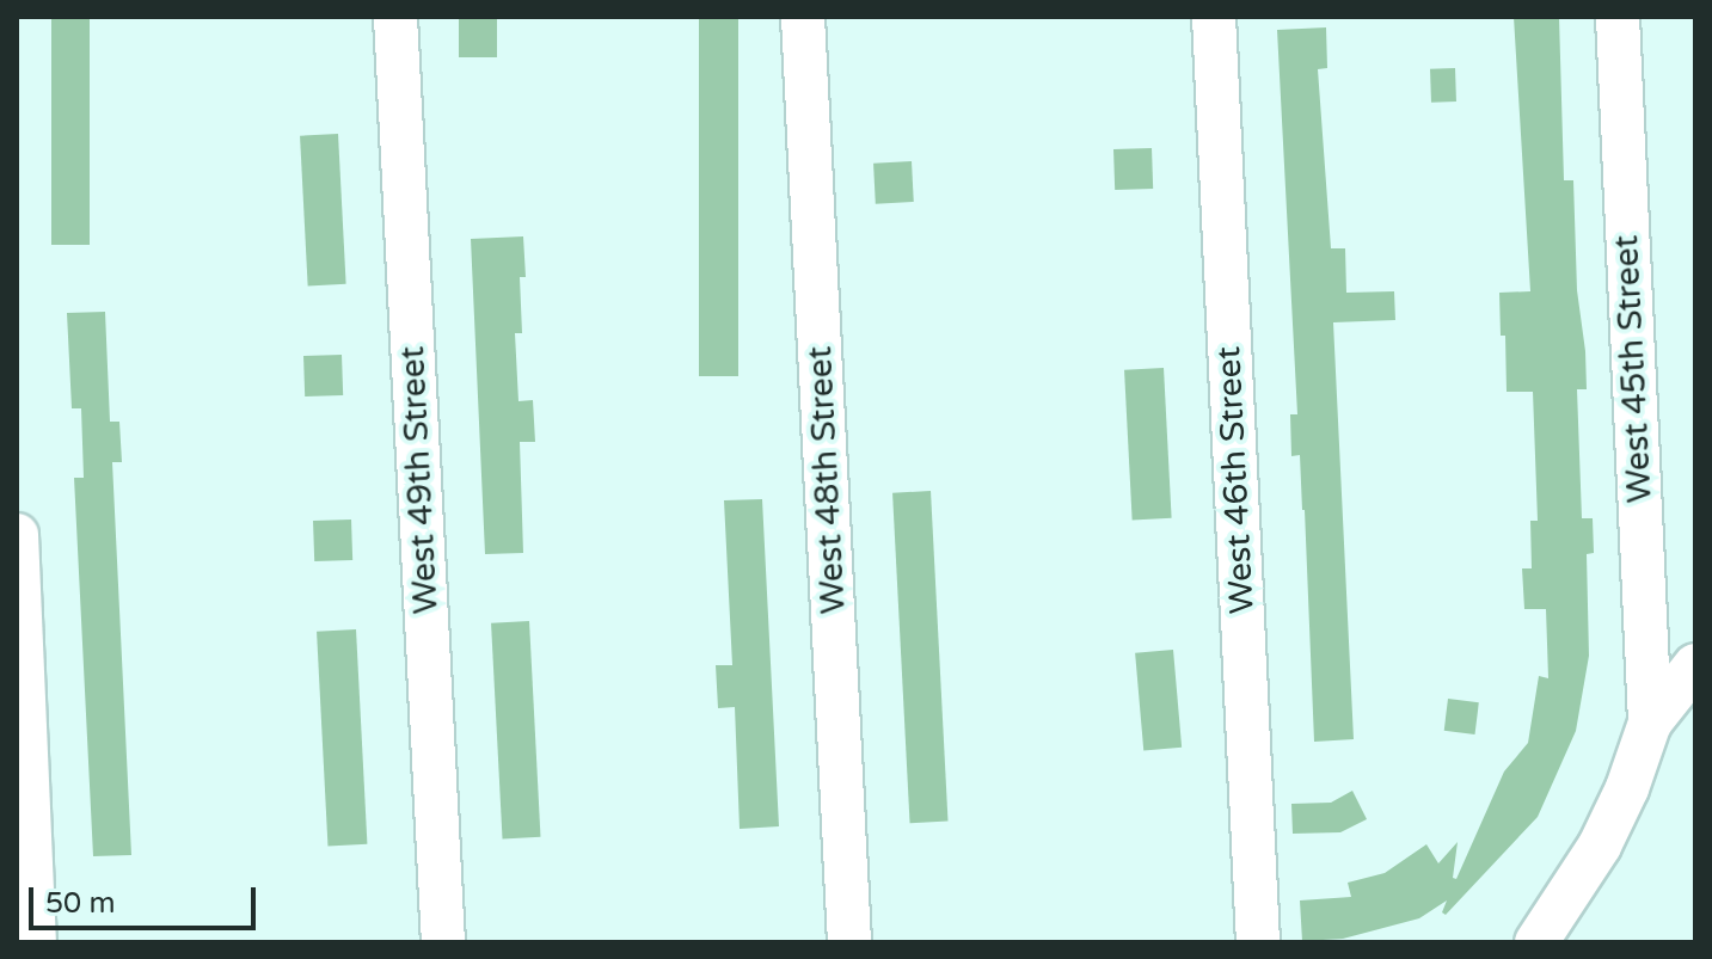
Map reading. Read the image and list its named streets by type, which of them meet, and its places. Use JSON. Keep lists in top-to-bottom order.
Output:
{
  "streets": {
    "street": [
      "West 45th Street",
      "West 49th Street",
      "West 48th Street",
      "West 46th Street"
    ]
  },
  "scale_bar": "50 m"
}
